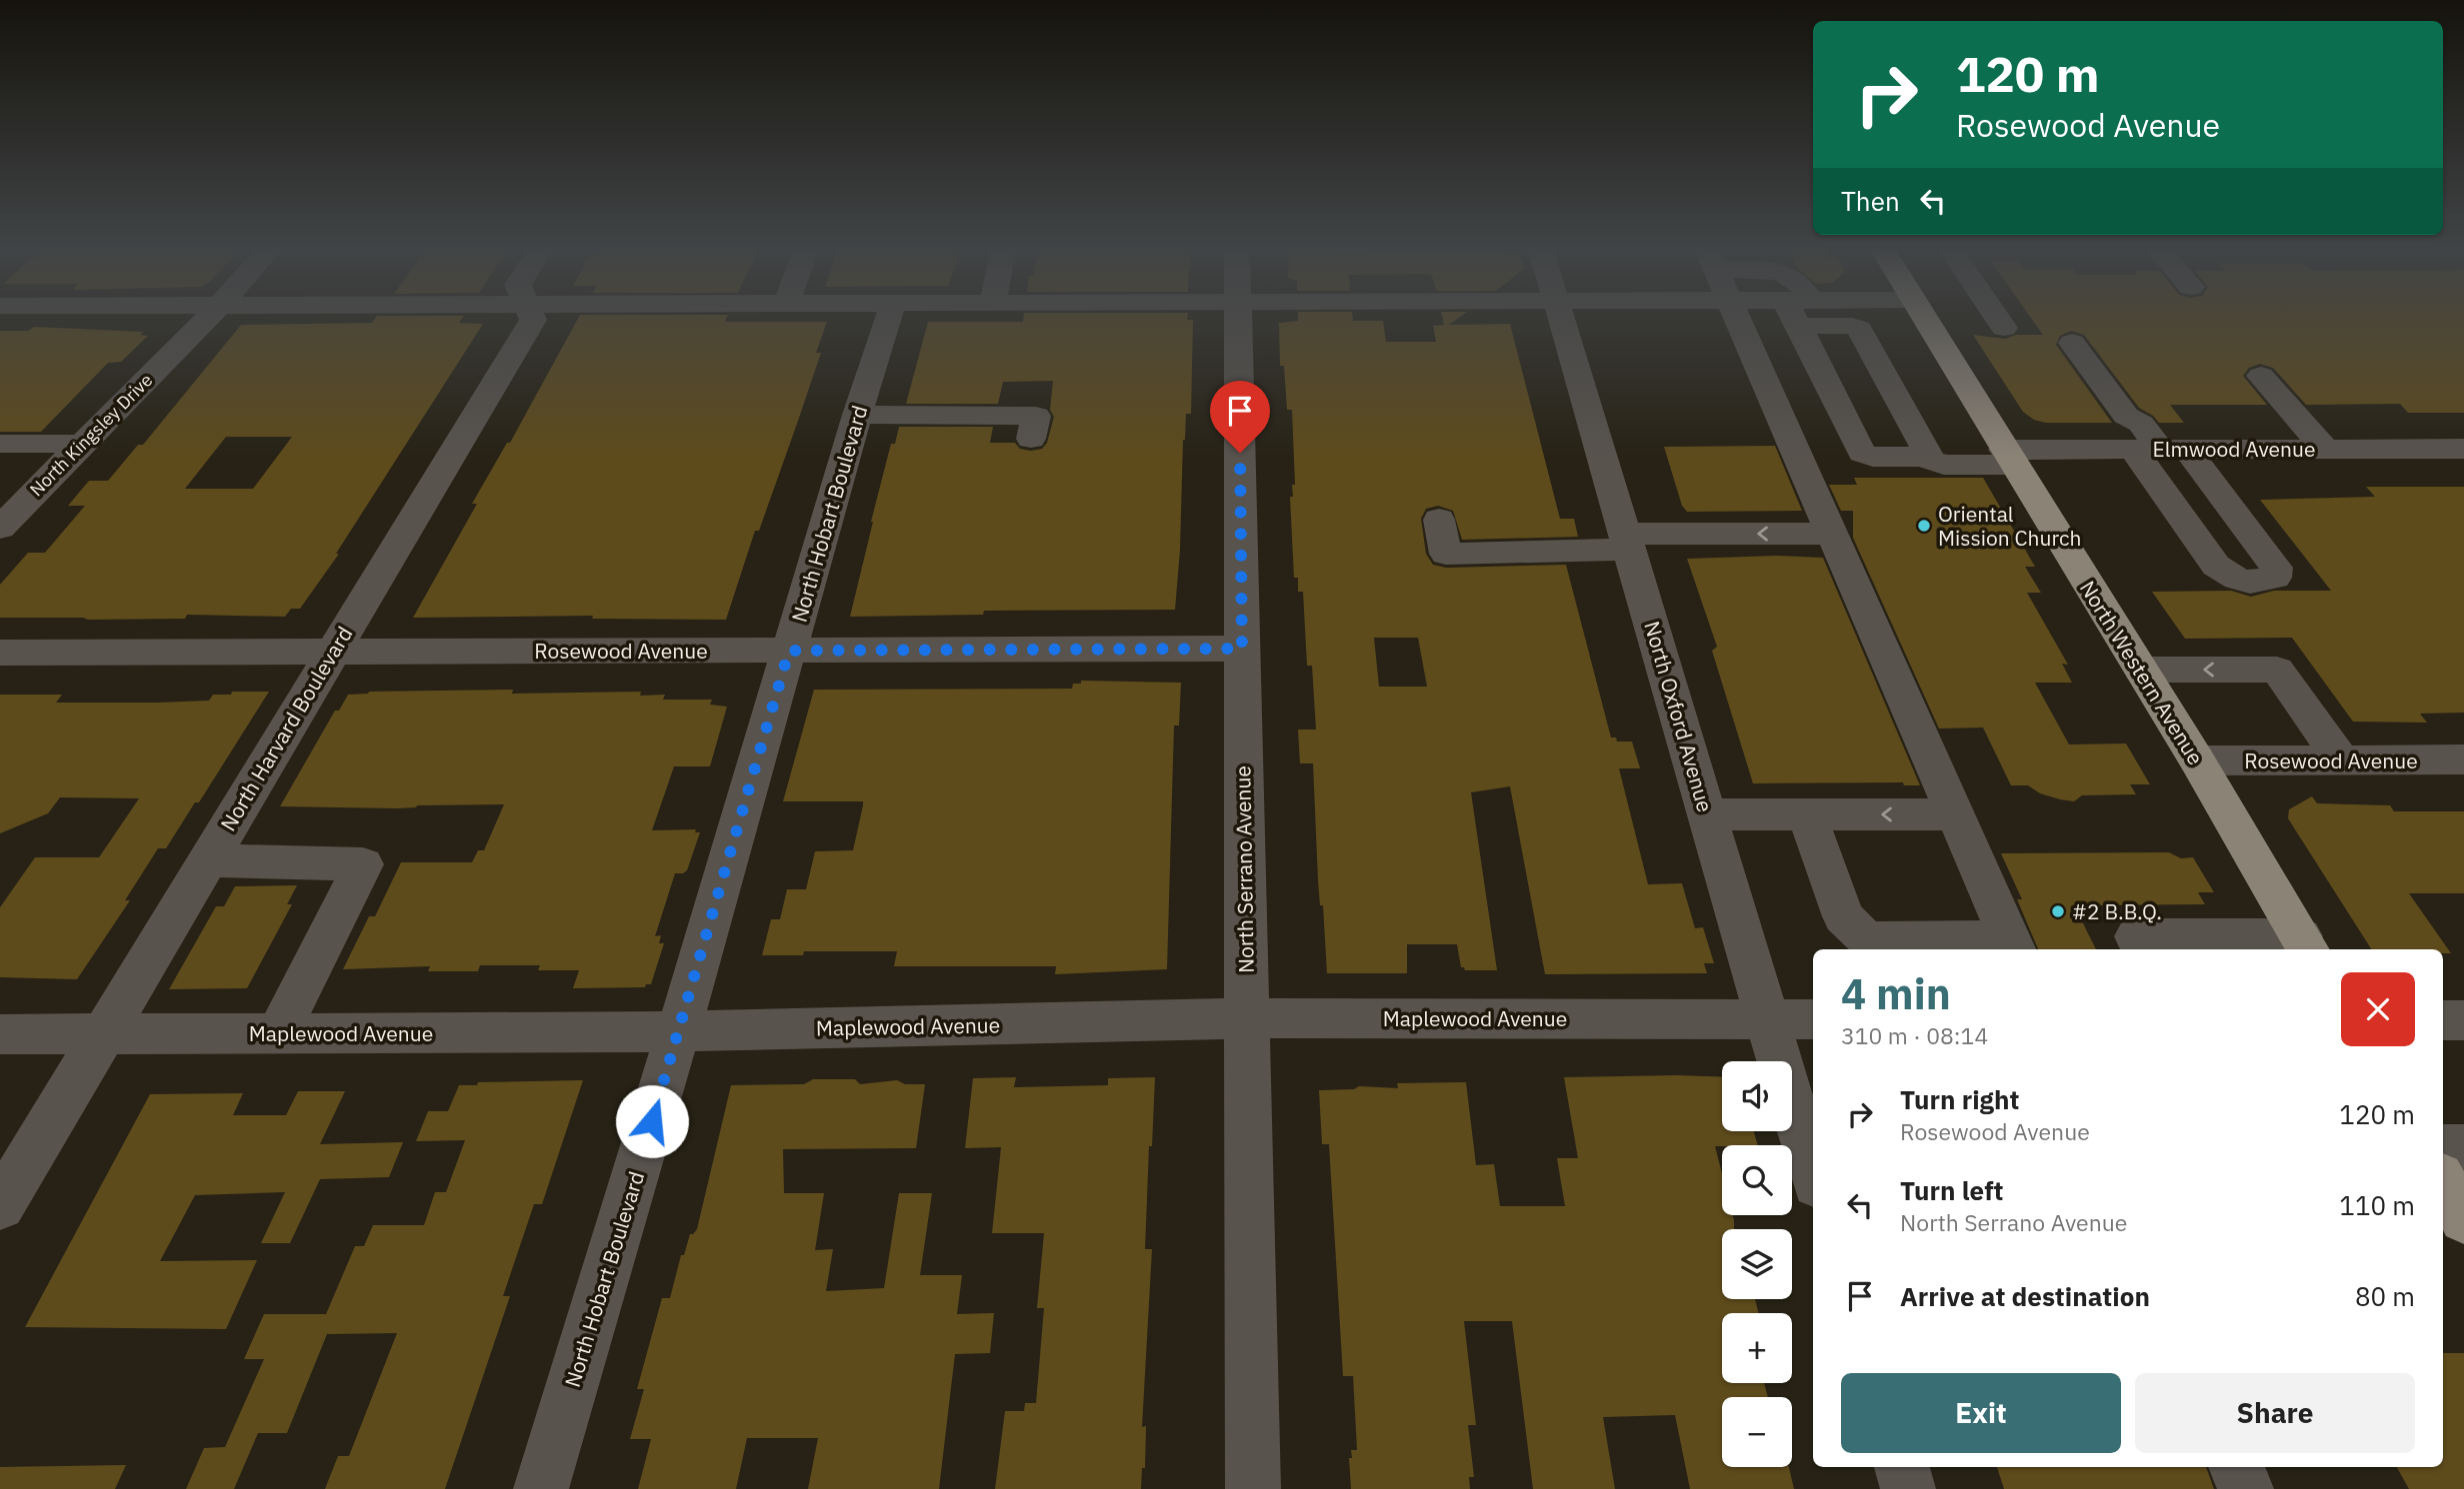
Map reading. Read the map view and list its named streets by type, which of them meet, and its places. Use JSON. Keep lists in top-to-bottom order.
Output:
{
  "streets": {
    "main road": ["North Western Avenue"],
    "street": [
      "North Kingsley Drive",
      "Elmwood Avenue",
      "North Hobart Boulevard",
      "Rosewood Avenue",
      "North Oxford Avenue",
      "North Harvard Boulevard",
      "North Serrano Avenue",
      "Maplewood Avenue"
    ]
  },
  "crossings": [
    ["Elmwood Avenue", "North Western Avenue"],
    ["North Hobart Boulevard", "Rosewood Avenue"],
    ["North Hobart Boulevard", "Maplewood Avenue"],
    ["Rosewood Avenue", "North Western Avenue"],
    ["Rosewood Avenue", "North Harvard Boulevard"],
    ["Rosewood Avenue", "North Serrano Avenue"],
    ["North Oxford Avenue", "Maplewood Avenue"],
    ["North Harvard Boulevard", "Maplewood Avenue"],
    ["North Serrano Avenue", "Maplewood Avenue"]
  ],
  "places": ["Oriental Mission Church", "#2 B.B.Q."],
  "page": {
    "turn": ["120 m", "Rosewood Avenue"],
    "then": "Then",
    "heading": ["4 min", "310 m · 08:14"],
    "map_buttons": ["+", "−"],
    "list": [
      {
        "name": "Turn right",
        "note": "Rosewood Avenue",
        "value": "120 m"
      },
      {
        "name": "Turn left",
        "note": "North Serrano Avenue",
        "value": "110 m"
      },
      {
        "name": "Arrive at destination",
        "value": "80 m"
      }
    ],
    "buttons": ["Exit", "Share"]
  }
}
